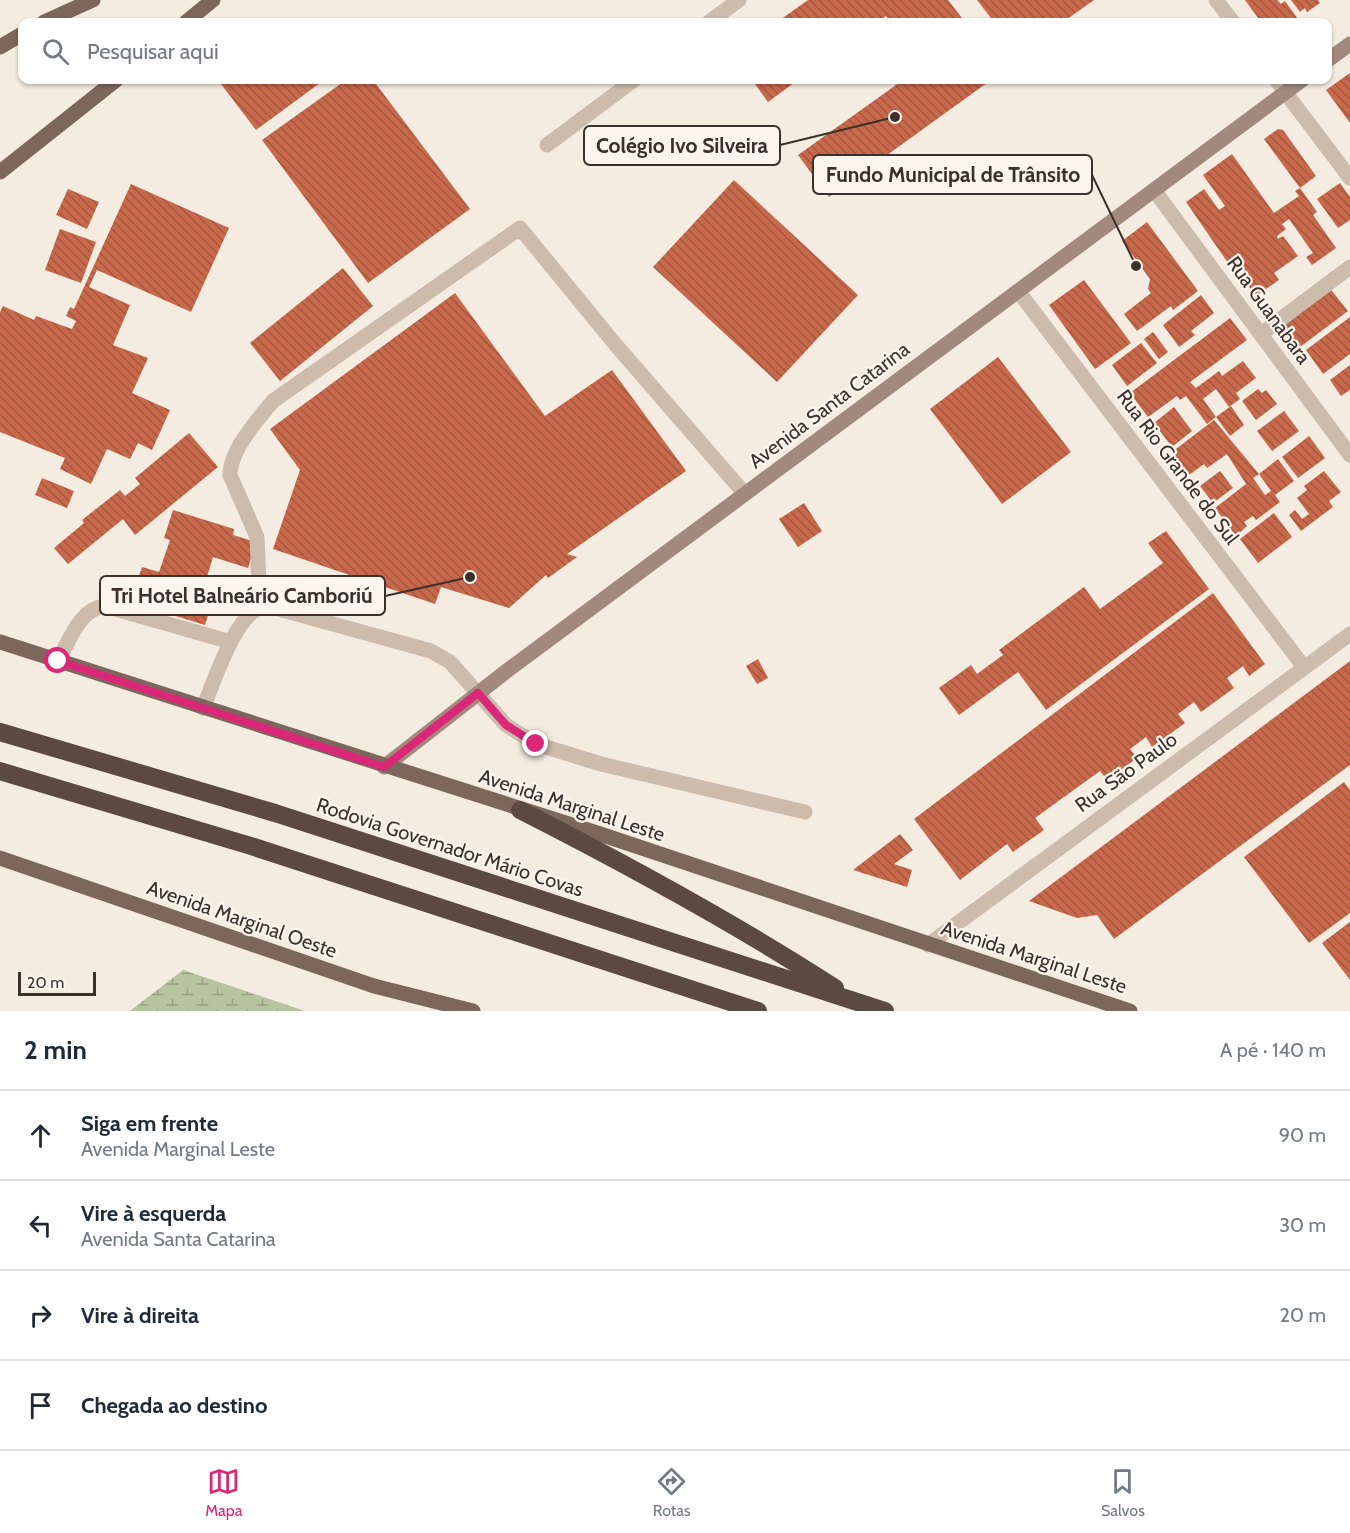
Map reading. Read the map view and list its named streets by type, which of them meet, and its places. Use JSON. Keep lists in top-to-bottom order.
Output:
{
  "streets": {
    "highway": ["Rodovia Governador Mário Covas"],
    "main road": ["Avenida Marginal Leste", "Avenida Marginal Oeste"],
    "street": [
      "Rua Guanabara",
      "Avenida Santa Catarina",
      "Rua Rio Grande do Sul",
      "Rua São Paulo"
    ]
  },
  "crossings": [
    ["Rua Guanabara", "Avenida Santa Catarina"],
    ["Avenida Santa Catarina", "Rua Rio Grande do Sul"],
    ["Avenida Santa Catarina", "Avenida Marginal Leste"],
    ["Rua Rio Grande do Sul", "Rua São Paulo"],
    ["Rua São Paulo", "Avenida Marginal Leste"]
  ],
  "places": ["Colégio Ivo Silveira", "Fundo Municipal de Trânsito", "Tri Hotel Balneário Camboriú"],
  "scale_bar": "20 m",
  "page": {
    "search": "Pesquisar aqui",
    "scale": "20 m",
    "heading": ["2 min", "A pé · 140 m"],
    "list": [
      ["Siga em frente", "Avenida Marginal Leste", "90 m"],
      ["Vire à esquerda", "Avenida Santa Catarina", "30 m"],
      ["Vire à direita", "20 m"],
      "Chegada ao destino"
    ],
    "nav": ["Mapa", "Rotas", "Salvos"]
  }
}
